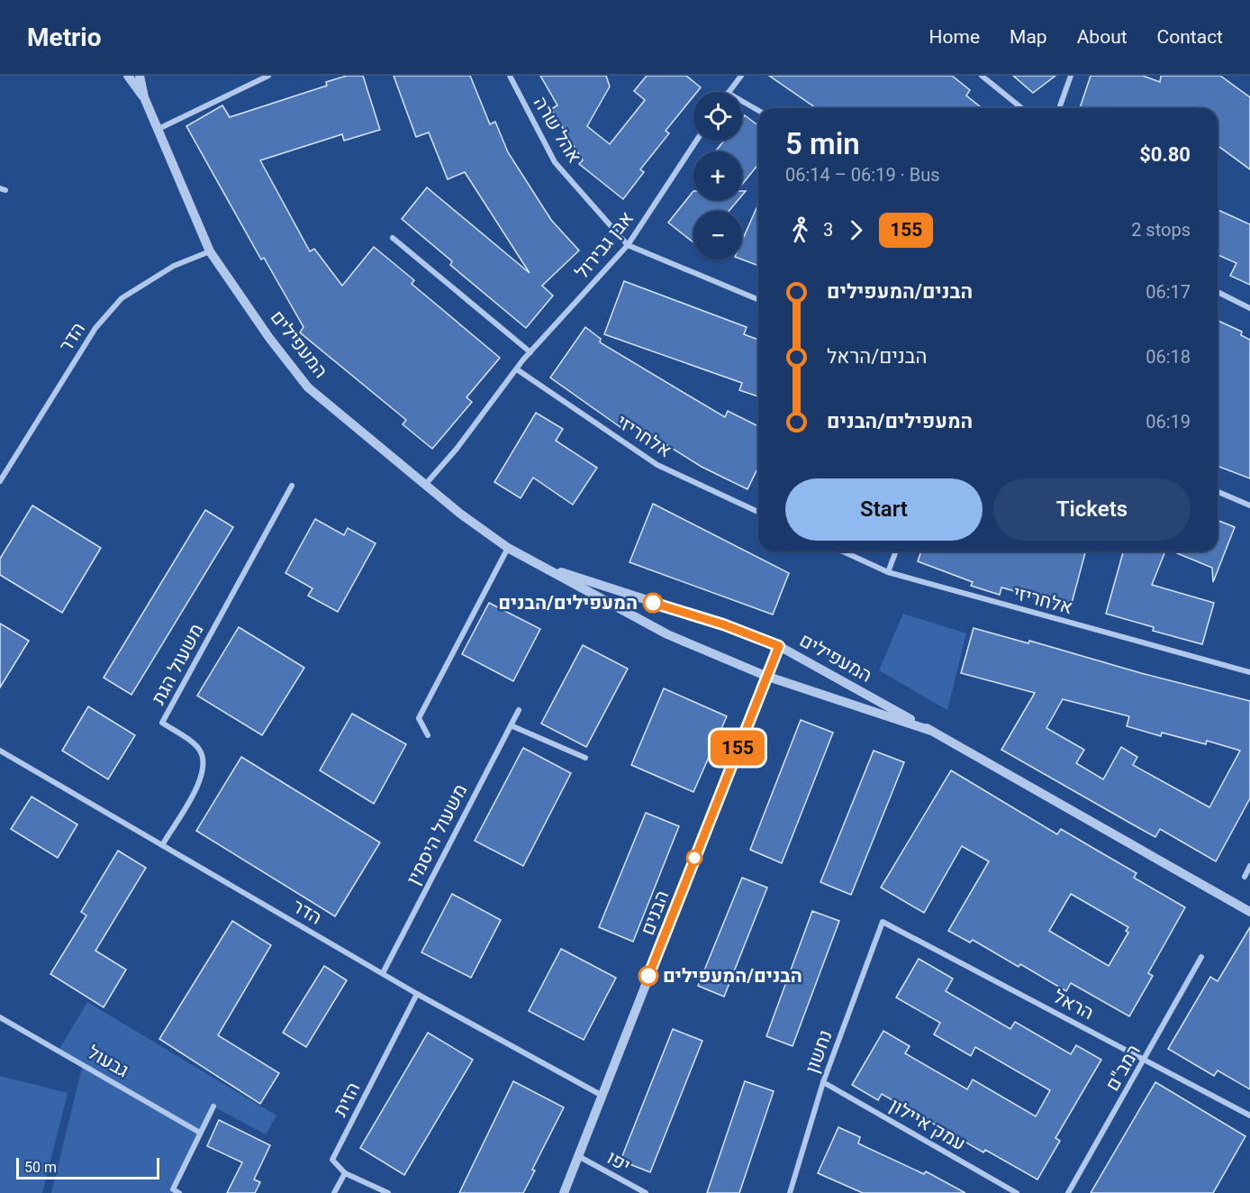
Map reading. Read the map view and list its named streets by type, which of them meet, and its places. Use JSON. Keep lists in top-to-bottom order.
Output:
{
  "streets": {
    "street": [
      "אהל שרה",
      "אבן גבירול",
      "הדר",
      "המעפילים",
      "אלחריזי",
      "משעול הגת",
      "משעול היסמין",
      "הבנים",
      "הראל",
      "נחשון",
      "גבעול",
      "רמב\"ם",
      "הזית",
      "עמק איילון",
      "יפו"
    ]
  },
  "crossings": [
    ["אהל שרה", "אבן גבירול"],
    ["אבן גבירול", "המעפילים"],
    ["אבן גבירול", "אלחריזי"],
    ["הדר", "המעפילים"],
    ["הדר", "משעול הגת"],
    ["הדר", "משעול היסמין"],
    ["הדר", "הבנים"],
    ["הדר", "הזית"],
    ["המעפילים", "הבנים"],
    ["הבנים", "יפו"],
    ["הראל", "נחשון"],
    ["הראל", "רמב\"ם"],
    ["נחשון", "עמק איילון"]
  ],
  "places": ["המעפילים/הבנים", "הבנים/המעפילים"],
  "lines": ["bus line 155"],
  "scale_bar": "50 m",
  "page": {
    "header": "Metrio",
    "nav": [
      "Home",
      "Map",
      "About",
      "Contact"
    ],
    "on_map": "155",
    "map_buttons": ["+", "−"],
    "heading": ["5 min", "06:14 – 06:19 · Bus", "$0.80"],
    "legs": ["3", "155", "2 stops"],
    "list": [
      {
        "name": "הבנים/המעפילים",
        "value": "06:17"
      },
      {
        "name": "הבנים/הראל",
        "value": "06:18"
      },
      {
        "name": "המעפילים/הבנים",
        "value": "06:19"
      }
    ],
    "buttons": ["Start", "Tickets"],
    "scale": "50 m"
  }
}
